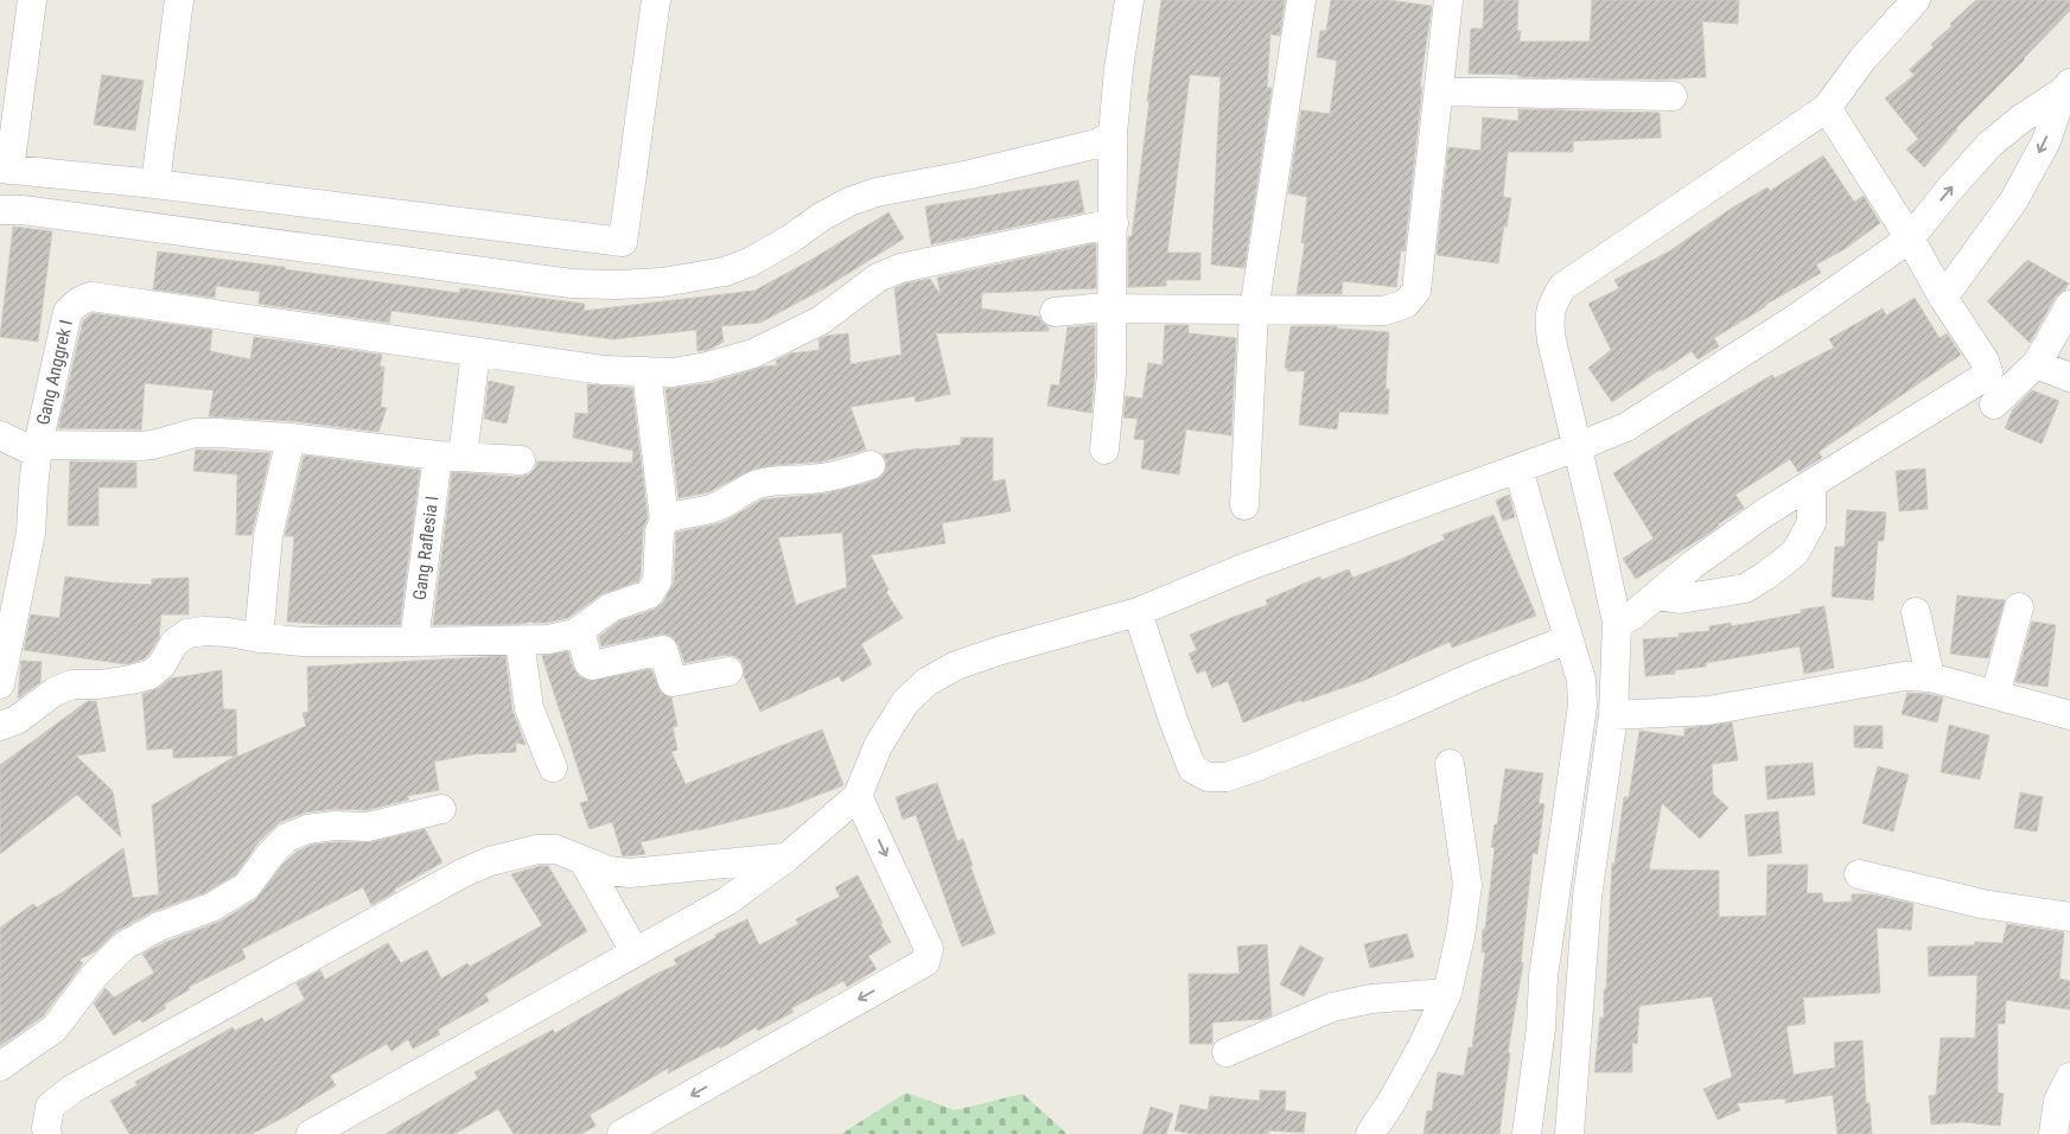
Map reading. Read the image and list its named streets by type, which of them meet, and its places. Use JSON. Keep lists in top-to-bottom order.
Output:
{
  "streets": {
    "street": ["Gang Anggrek I", "Gang Raflesia I"]
  },
  "crossings": [
    ["Gang Anggrek I", "Gang Raflesia I"]
  ]
}
